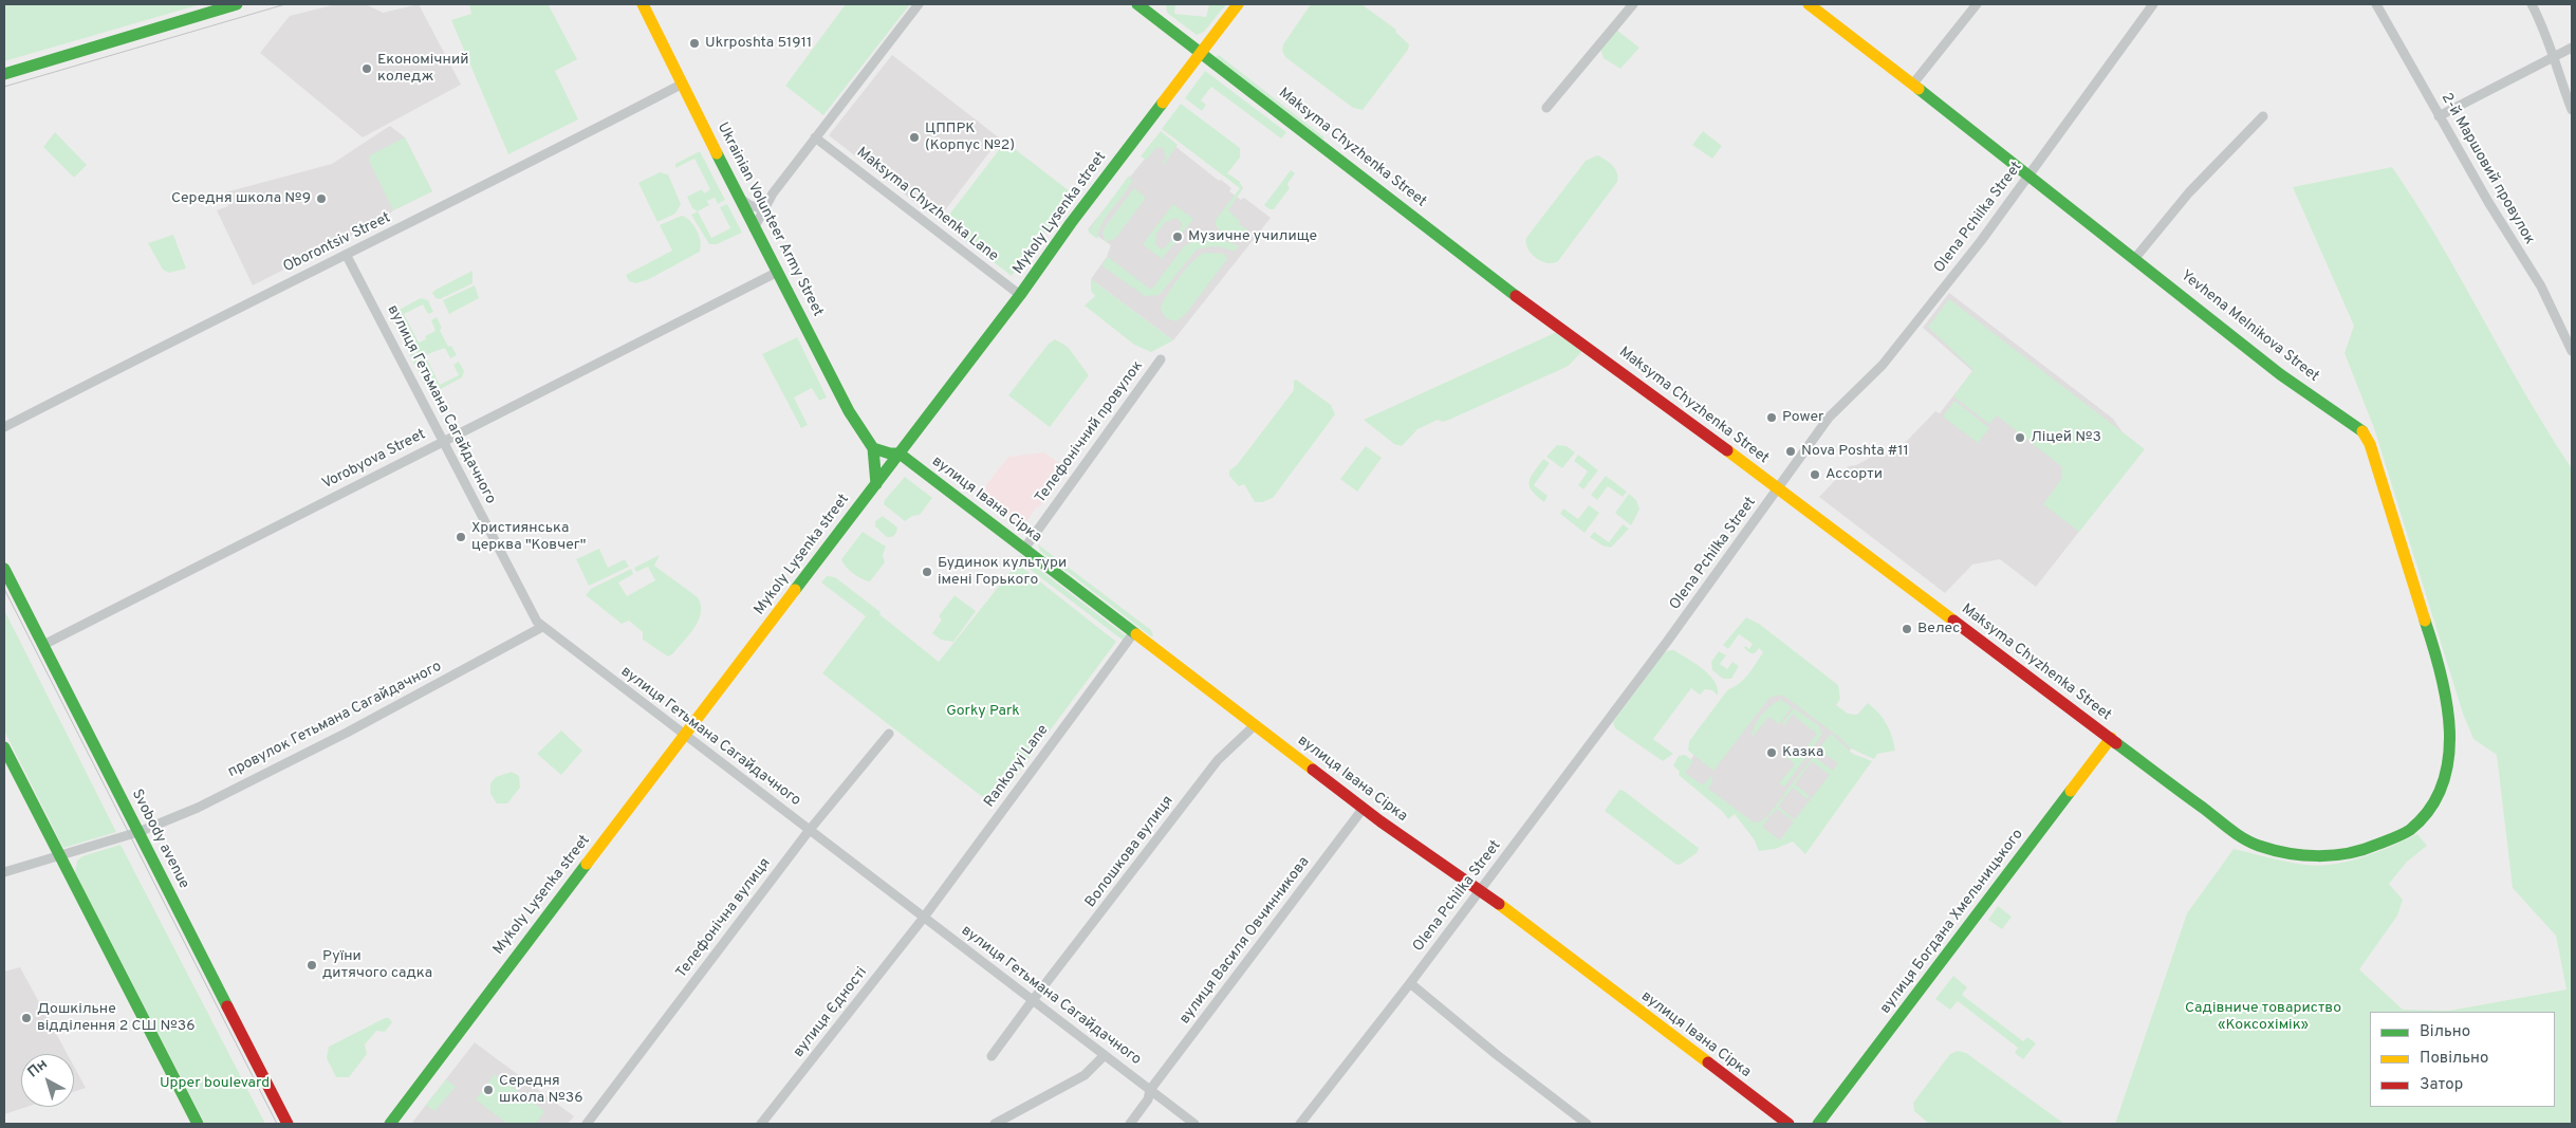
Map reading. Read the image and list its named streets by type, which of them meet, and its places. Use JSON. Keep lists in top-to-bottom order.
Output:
{
  "streets": {
    "street": [
      "Maksyma Chyzhenka Street",
      "2-й Маршовий провулок",
      "Maksyma Chyzhenka Lane",
      "Mykoly Lysenka street",
      "Olena Pchilka Street",
      "Ukrainian Volunteer Army Street",
      "Oborontsiv Street",
      "Yevhena Melnikova Street",
      "вулиця Гетьмана Сагайдачного",
      "Телефонічний провулок",
      "Vorobyova Street",
      "вулиця Івана Сірка",
      "провулок Гетьмана Сагайдачного",
      "Rankovyi Lane",
      "Svobody avenue",
      "Волошкова вулиця",
      "Телефонічна вулиця",
      "вулиця Богдана Хмельницького",
      "вулиця Василя Овчинникова",
      "вулиця Єдності"
    ]
  },
  "crossings": [
    ["Maksyma Chyzhenka Street", "Mykoly Lysenka street"],
    ["Maksyma Chyzhenka Street", "Olena Pchilka Street"],
    ["Maksyma Chyzhenka Street", "Yevhena Melnikova Street"],
    ["Maksyma Chyzhenka Street", "вулиця Богдана Хмельницького"],
    ["Maksyma Chyzhenka Lane", "Mykoly Lysenka street"],
    ["Mykoly Lysenka street", "Ukrainian Volunteer Army Street"],
    ["Mykoly Lysenka street", "вулиця Гетьмана Сагайдачного"],
    ["Mykoly Lysenka street", "вулиця Івана Сірка"],
    ["Olena Pchilka Street", "Yevhena Melnikova Street"],
    ["Olena Pchilka Street", "вулиця Івана Сірка"],
    ["Ukrainian Volunteer Army Street", "Oborontsiv Street"],
    ["Ukrainian Volunteer Army Street", "Vorobyova Street"],
    ["Oborontsiv Street", "вулиця Гетьмана Сагайдачного"],
    ["вулиця Гетьмана Сагайдачного", "Vorobyova Street"],
    ["вулиця Гетьмана Сагайдачного", "провулок Гетьмана Сагайдачного"],
    ["вулиця Гетьмана Сагайдачного", "Rankovyi Lane"],
    ["вулиця Гетьмана Сагайдачного", "Волошкова вулиця"],
    ["вулиця Гетьмана Сагайдачного", "Телефонічна вулиця"],
    ["вулиця Гетьмана Сагайдачного", "вулиця Василя Овчинникова"],
    ["вулиця Гетьмана Сагайдачного", "вулиця Єдності"],
    ["Телефонічний провулок", "вулиця Івана Сірка"],
    ["Vorobyova Street", "Svobody avenue"],
    ["вулиця Івана Сірка", "Rankovyi Lane"],
    ["вулиця Івана Сірка", "Волошкова вулиця"],
    ["вулиця Івана Сірка", "вулиця Василя Овчинникова"],
    ["провулок Гетьмана Сагайдачного", "Svobody avenue"],
    ["Rankovyi Lane", "вулиця Єдності"]
  ],
  "parks": ["Gorky Park", "Садівниче товариство «Коксохімік»", "Upper boulevard"],
  "places": [
    "Ukrposhta 51911",
    "Економічний коледж",
    "ЦППРК (Корпус №2)",
    "Середня школа №9",
    "Музичне училище",
    "Power",
    "Ліцей №3",
    "Nova Poshta #11",
    "Ассорти",
    "Християнська церква \"Ковчег\"",
    "Будинок культури імені Горького",
    "Велес",
    "Казка",
    "Руїни дитячого садка",
    "Дошкільне відділення 2 СШ №36",
    "Середня школа №36"
  ],
  "legend": ["Вільно", "Повільно", "Затор"],
  "north": "top left"
}
